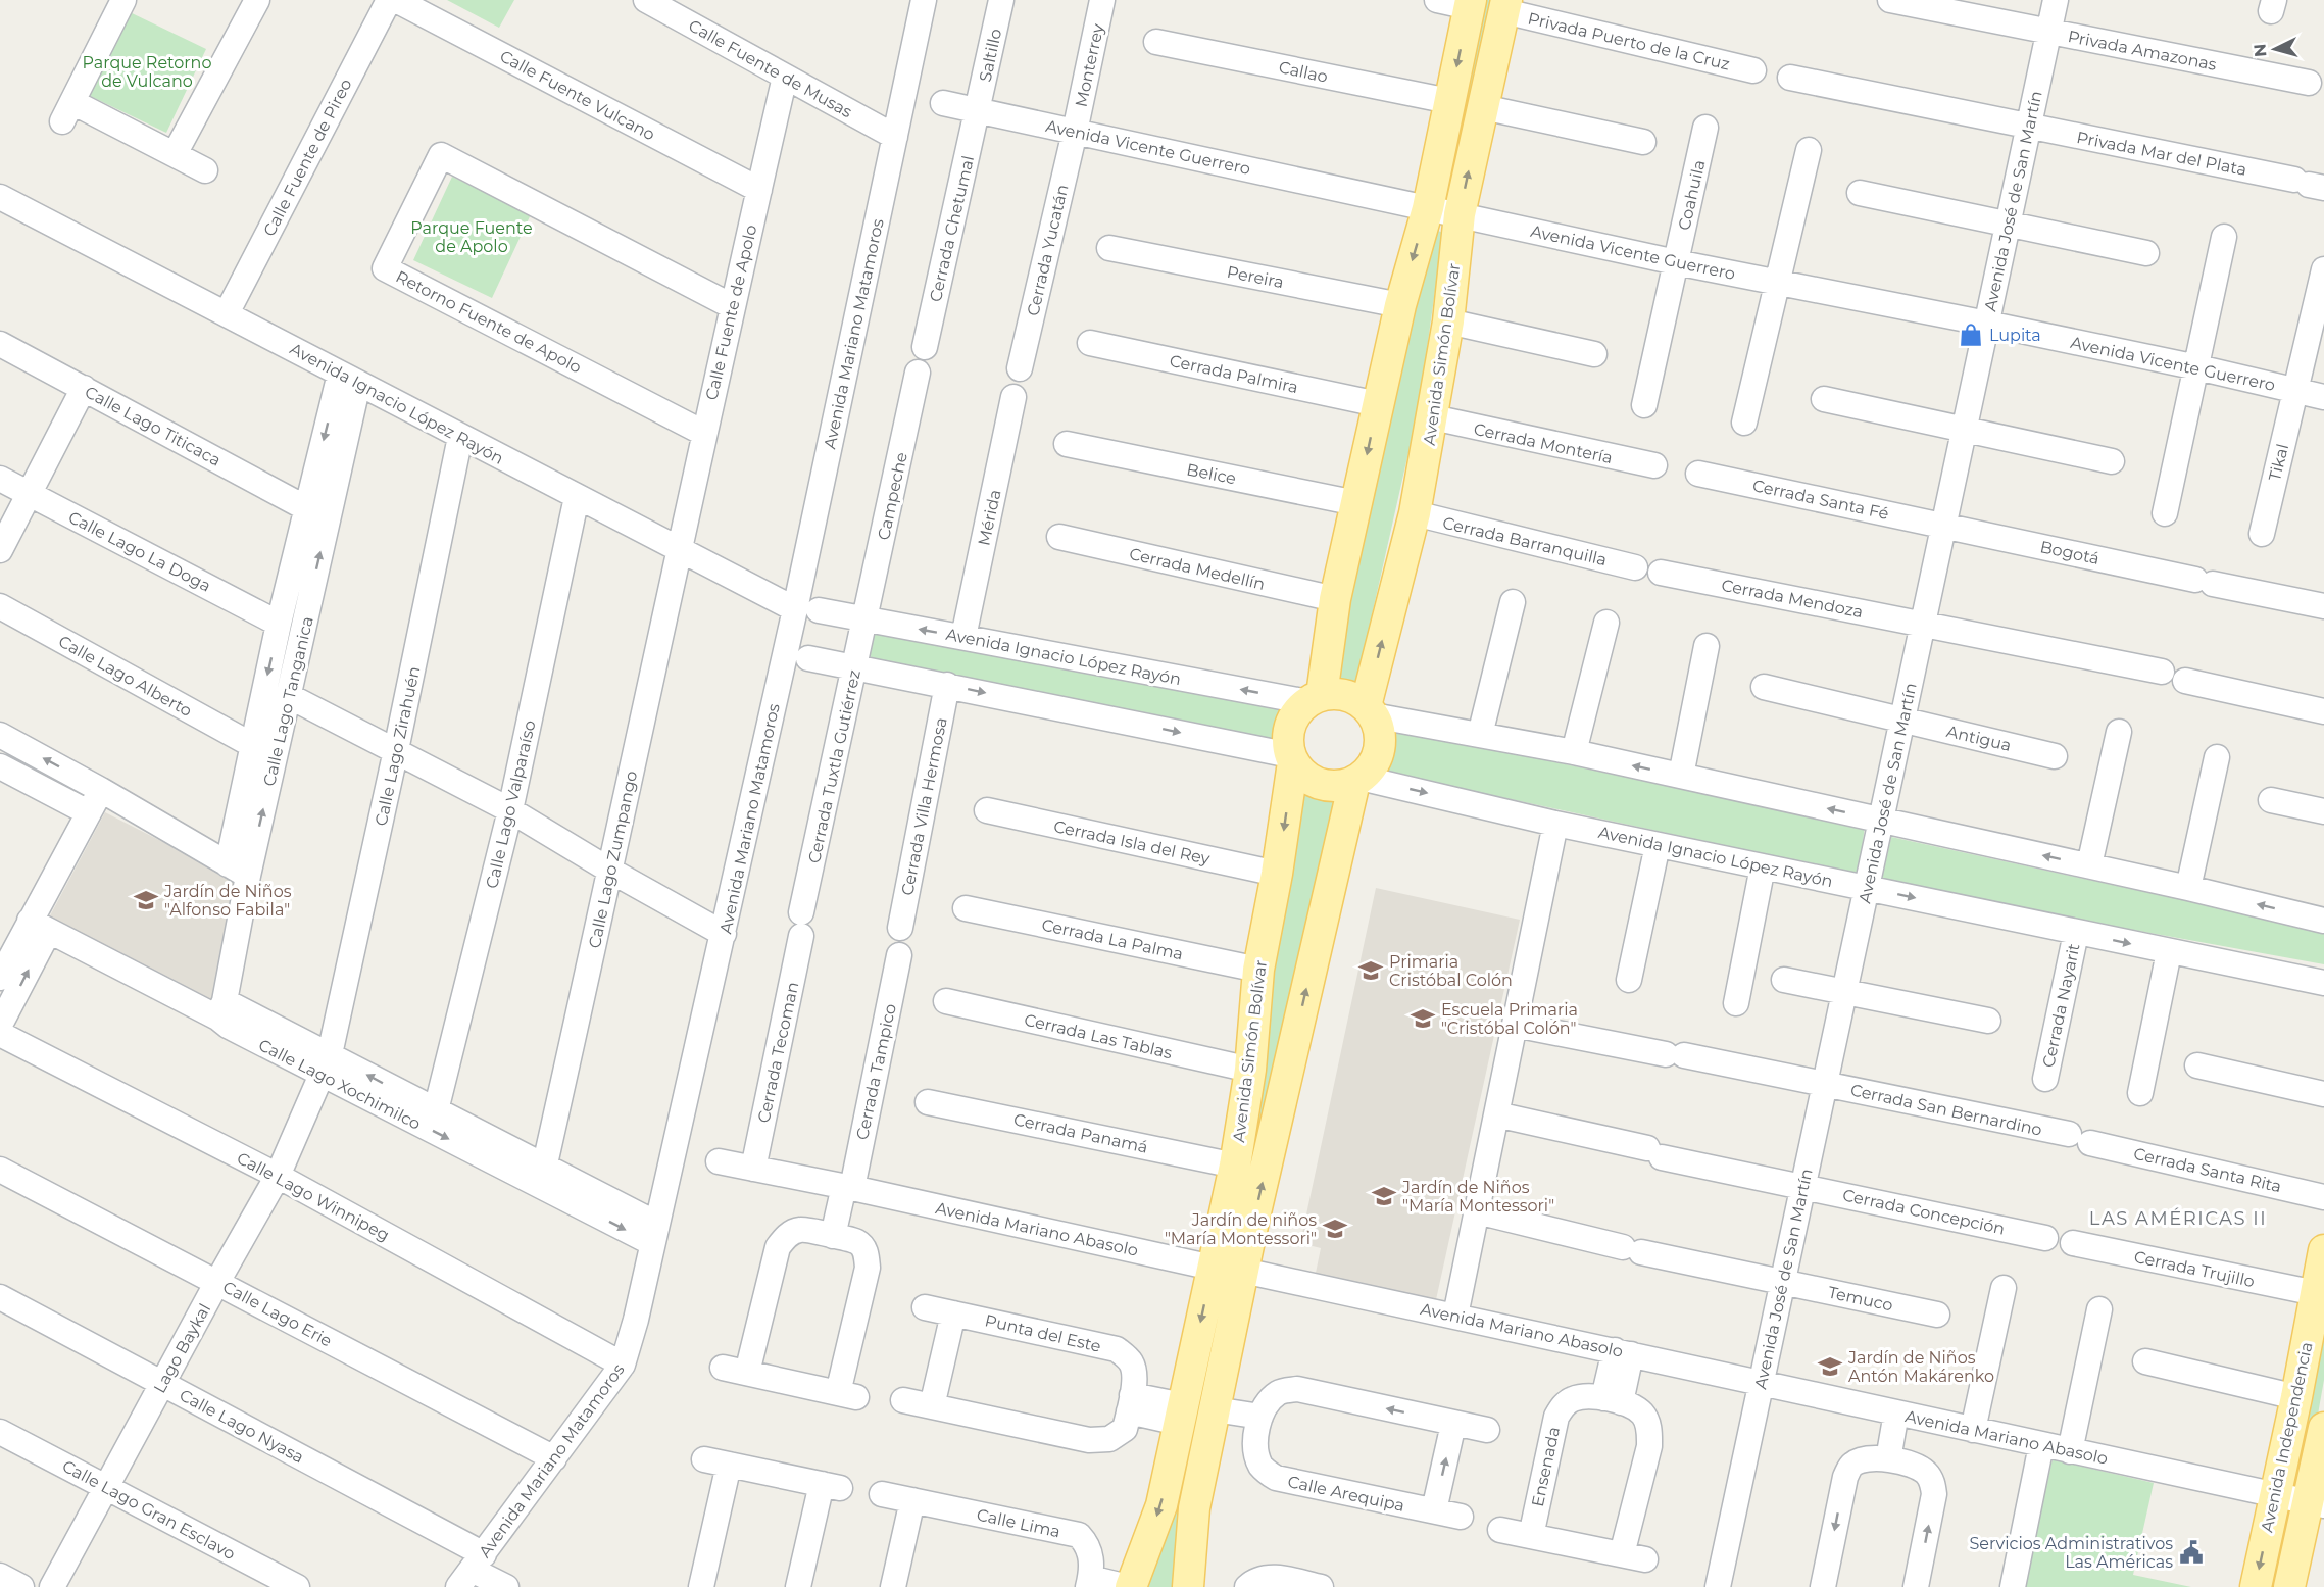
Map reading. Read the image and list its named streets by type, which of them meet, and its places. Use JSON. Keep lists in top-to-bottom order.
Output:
{
  "streets": {
    "main road": ["Avenida Simón Bolívar", "Avenida Independencia"],
    "street": [
      "Privada Puerto de la Cruz",
      "Privada Amazonas",
      "Saltillo",
      "Monterrey",
      "Calle Fuente de Musas",
      "Callao",
      "Calle Fuente Vulcano",
      "Avenida Vicente Guerrero",
      "Privada Mar del Plata",
      "Calle Fuente de Pireo",
      "Coahuila",
      "Avenida José de San Martín",
      "Cerrada Chetumal",
      "Cerrada Yucatán",
      "Pereira",
      "Calle Fuente de Apolo",
      "Retorno Fuente de Apolo",
      "Avenida Mariano Matamoros",
      "Cerrada Palmira",
      "Avenida Ignacio López Rayón",
      "Calle Lago Titicaca",
      "Cerrada Montería",
      "Tikal",
      "Belice",
      "Campeche",
      "Cerrada Santa Fé",
      "Mérida",
      "Cerrada Barranquilla",
      "Calle Lago La Doga",
      "Bogotá",
      "Cerrada Medellín",
      "Cerrada Mendoza",
      "Calle Lago Alberto",
      "Calle Lago Tanganica",
      "Antigua",
      "Calle Lago Zirahuén",
      "Cerrada Tuxtla Gutiérrez",
      "Calle Lago Valparaíso",
      "Cerrada Villa Hermosa",
      "Cerrada Isla del Rey",
      "Calle Lago Zumpango",
      "Cerrada La Palma",
      "Cerrada Nayarit",
      "Cerrada Las Tablas",
      "Cerrada Tecoman",
      "Cerrada Tampico",
      "Calle Lago Xochimilco",
      "Cerrada San Bernardino",
      "Cerrada Panamá",
      "Cerrada Santa Rita",
      "Calle Lago Winnipeg",
      "Cerrada Concepción",
      "Avenida Mariano Abasolo",
      "Cerrada Trujillo",
      "Temuco",
      "Calle Lago Erie",
      "Punta del Este",
      "Lago Baykal",
      "Calle Lago Nyasa",
      "Ensenada",
      "Calle Arequipa",
      "Calle Lago Gran Esclavo",
      "Calle Lima"
    ]
  },
  "crossings": [
    ["Privada Puerto de la Cruz", "Avenida Simón Bolívar"],
    ["Privada Amazonas", "Avenida José de San Martín"],
    ["Saltillo", "Avenida Vicente Guerrero"],
    ["Saltillo", "Cerrada Chetumal"],
    ["Monterrey", "Avenida Vicente Guerrero"],
    ["Monterrey", "Cerrada Yucatán"],
    ["Calle Fuente de Musas", "Calle Fuente de Apolo"],
    ["Calle Fuente de Musas", "Avenida Mariano Matamoros"],
    ["Calle Fuente Vulcano", "Calle Fuente de Apolo"],
    ["Avenida Vicente Guerrero", "Coahuila"],
    ["Avenida Vicente Guerrero", "Avenida José de San Martín"],
    ["Avenida Vicente Guerrero", "Cerrada Chetumal"],
    ["Avenida Vicente Guerrero", "Cerrada Yucatán"],
    ["Avenida Vicente Guerrero", "Avenida Simón Bolívar"],
    ["Avenida Vicente Guerrero", "Tikal"],
    ["Privada Mar del Plata", "Avenida José de San Martín"],
    ["Calle Fuente de Pireo", "Avenida Ignacio López Rayón"],
    ["Avenida José de San Martín", "Avenida Ignacio López Rayón"],
    ["Avenida José de San Martín", "Cerrada Santa Fé"],
    ["Avenida José de San Martín", "Bogotá"],
    ["Avenida José de San Martín", "Cerrada Mendoza"],
    ["Avenida José de San Martín", "Antigua"],
    ["Avenida José de San Martín", "Cerrada San Bernardino"],
    ["Avenida José de San Martín", "Cerrada Concepción"],
    ["Avenida José de San Martín", "Avenida Mariano Abasolo"],
    ["Avenida José de San Martín", "Temuco"],
    ["Calle Fuente de Apolo", "Retorno Fuente de Apolo"],
    ["Calle Fuente de Apolo", "Avenida Ignacio López Rayón"],
    ["Calle Fuente de Apolo", "Calle Lago Zumpango"],
    ["Avenida Mariano Matamoros", "Avenida Ignacio López Rayón"],
    ["Avenida Mariano Matamoros", "Calle Lago Xochimilco"],
    ["Avenida Mariano Matamoros", "Calle Lago Winnipeg"],
    ["Avenida Mariano Matamoros", "Calle Lago Erie"],
    ["Avenida Mariano Matamoros", "Calle Lago Nyasa"],
    ["Avenida Simón Bolívar", "Avenida Ignacio López Rayón"],
    ["Avenida Simón Bolívar", "Cerrada Montería"],
    ["Avenida Simón Bolívar", "Cerrada Barranquilla"],
    ["Avenida Simón Bolívar", "Cerrada Isla del Rey"],
    ["Avenida Simón Bolívar", "Cerrada La Palma"],
    ["Avenida Simón Bolívar", "Cerrada Las Tablas"],
    ["Avenida Simón Bolívar", "Cerrada Panamá"],
    ["Avenida Simón Bolívar", "Avenida Mariano Abasolo"],
    ["Avenida Simón Bolívar", "Calle Lima"],
    ["Avenida Ignacio López Rayón", "Campeche"],
    ["Avenida Ignacio López Rayón", "Mérida"],
    ["Avenida Ignacio López Rayón", "Calle Lago Tanganica"],
    ["Avenida Ignacio López Rayón", "Calle Lago Zirahuén"],
    ["Avenida Ignacio López Rayón", "Cerrada Tuxtla Gutiérrez"],
    ["Avenida Ignacio López Rayón", "Calle Lago Valparaíso"],
    ["Avenida Ignacio López Rayón", "Calle Lago Zumpango"],
    ["Avenida Ignacio López Rayón", "Cerrada Nayarit"],
    ["Calle Lago Titicaca", "Calle Lago Tanganica"],
    ["Campeche", "Cerrada Tuxtla Gutiérrez"],
    ["Cerrada Santa Fé", "Bogotá"],
    ["Calle Lago La Doga", "Calle Lago Tanganica"],
    ["Calle Lago Alberto", "Calle Lago Tanganica"],
    ["Calle Lago Tanganica", "Calle Lago Xochimilco"],
    ["Calle Lago Zirahuén", "Calle Lago Xochimilco"],
    ["Calle Lago Zirahuén", "Lago Baykal"],
    ["Cerrada Tuxtla Gutiérrez", "Cerrada Tecoman"],
    ["Calle Lago Valparaíso", "Calle Lago Xochimilco"],
    ["Calle Lago Zumpango", "Calle Lago Xochimilco"],
    ["Cerrada Tecoman", "Avenida Mariano Abasolo"],
    ["Cerrada Tampico", "Avenida Mariano Abasolo"],
    ["Calle Lago Xochimilco", "Lago Baykal"],
    ["Cerrada San Bernardino", "Cerrada Santa Rita"],
    ["Calle Lago Winnipeg", "Lago Baykal"],
    ["Avenida Mariano Abasolo", "Avenida Independencia"],
    ["Cerrada Trujillo", "Avenida Independencia"],
    ["Calle Lago Erie", "Lago Baykal"],
    ["Lago Baykal", "Calle Lago Nyasa"],
    ["Lago Baykal", "Calle Lago Gran Esclavo"]
  ],
  "districts": ["LAS AMÉRICAS II"],
  "parks": ["Parque Retorno de Vulcano", "Parque Fuente de Apolo"],
  "places": {
    "shop": ["Lupita"],
    "school or university": [
      "Jardín de Niños \"Alfonso Fabila\"",
      "Primaria Cristóbal Colón",
      "Escuela Primaria \"Cristóbal Colón\"",
      "Jardín de Niños \"María Montessori\"",
      "Jardín de niños \"María Montessori\"",
      "Jardín de Niños Antón Makárenko"
    ],
    "public building": ["Servicios Administrativos Las Américas"]
  },
  "north": "left"
}
